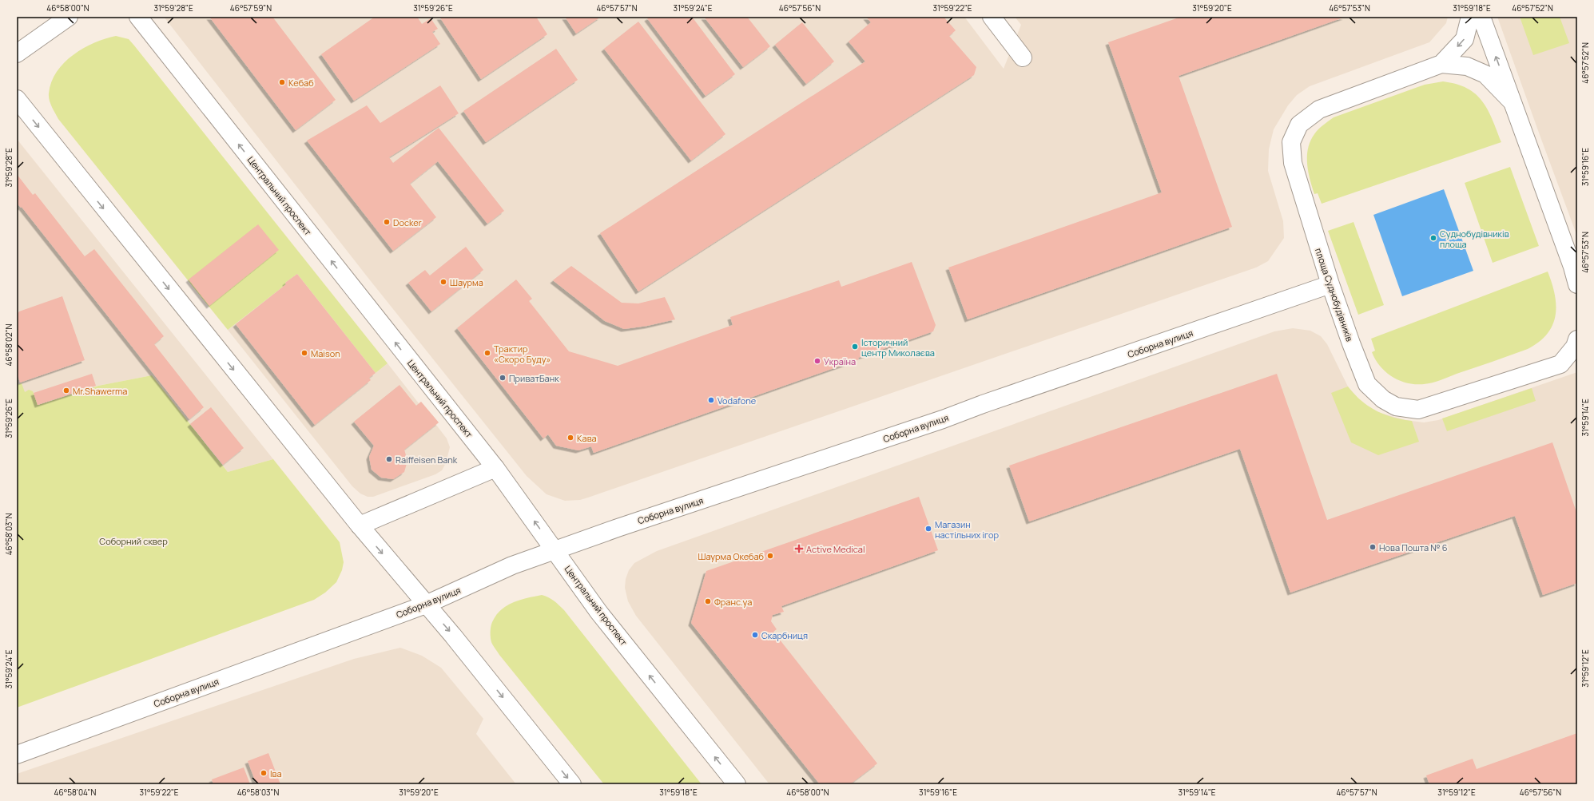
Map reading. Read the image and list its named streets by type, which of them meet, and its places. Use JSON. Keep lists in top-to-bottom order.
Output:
{
  "streets": {
    "street": ["Центральний проспект", "площа Суднобудівників", "Соборна вулиця"]
  },
  "crossings": [
    ["Центральний проспект", "Соборна вулиця"],
    ["площа Суднобудівників", "Соборна вулиця"]
  ],
  "parks": ["Соборний сквер"],
  "places": {
    "other": [
      "Кебаб",
      "Docker",
      "Суднобудівників площа",
      "Шаурма",
      "Історичний центр Миколаєва",
      "Maison",
      "Трактир «Скоро Буду»",
      "Україна",
      "ПриватБанк",
      "Mr.Shawerma",
      "Vodafone",
      "Кава",
      "Raiffeisen Bank",
      "Магазин настільних ігор",
      "Нова Пошта № 6",
      "Шаурма Окебаб",
      "Франс.уа",
      "Скарбниця",
      "Іва"
    ],
    "health": ["Active Medical"]
  },
  "coordinates": [
    "46°58'00\"N",
    "31°59'28\"E",
    "46°57'59\"N",
    "31°59'26\"E",
    "46°57'57\"N",
    "31°59'24\"E",
    "46°57'56\"N",
    "31°59'22\"E",
    "31°59'20\"E",
    "46°57'53\"N",
    "31°59'18\"E",
    "46°57'52\"N",
    "31°59'16\"E",
    "46°58'02\"N",
    "31°59'14\"E",
    "46°58'03\"N",
    "31°59'12\"E",
    "46°58'04\"N"
  ]
}
